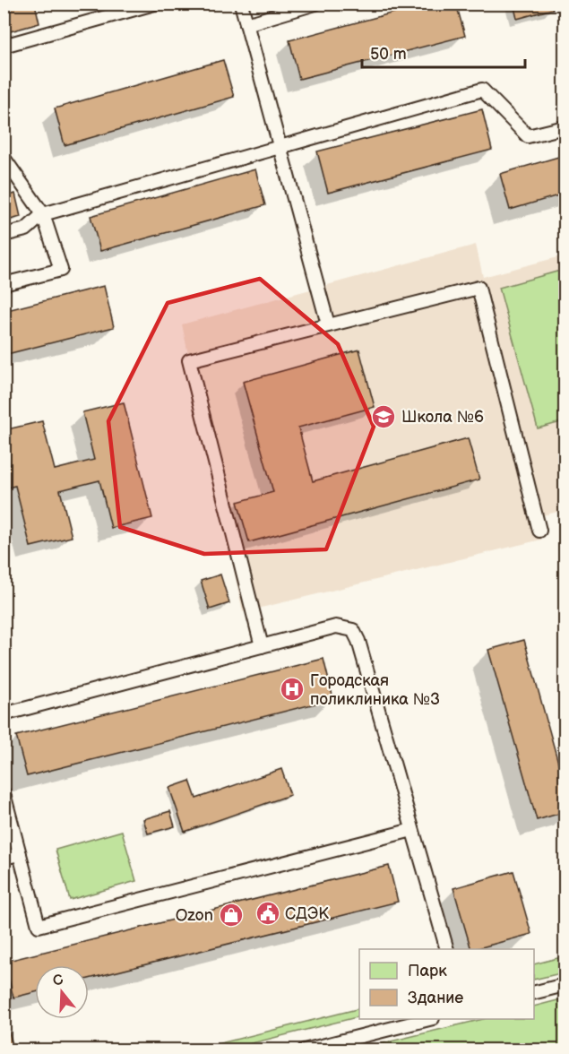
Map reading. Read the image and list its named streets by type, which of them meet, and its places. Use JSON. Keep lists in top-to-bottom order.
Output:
{
  "places": {
    "school or university": ["Школа №6"],
    "hospital": ["Городская поликлиника №3"],
    "public building": ["СДЭК"],
    "shop": ["Ozon"]
  },
  "legend": ["Парк", "Здание"],
  "scale_bar": "50 m",
  "north": "top"
}
